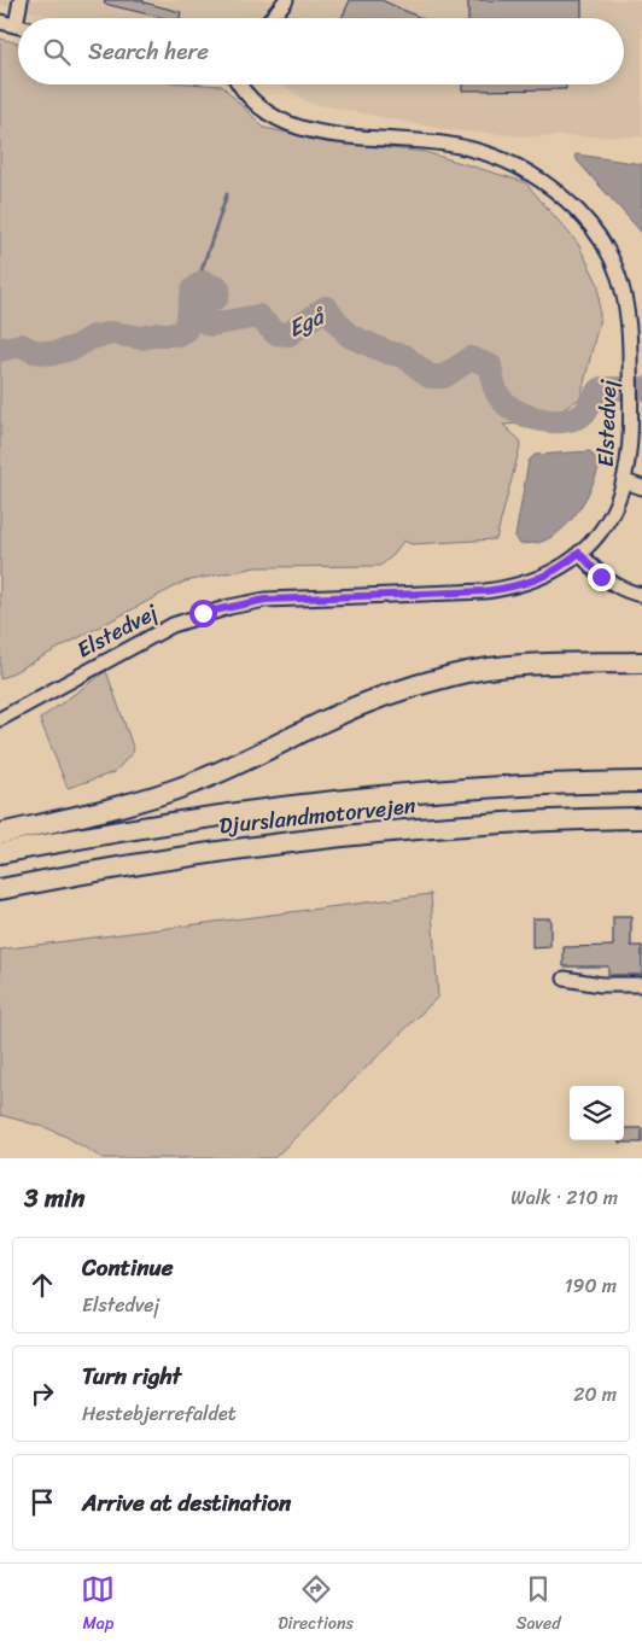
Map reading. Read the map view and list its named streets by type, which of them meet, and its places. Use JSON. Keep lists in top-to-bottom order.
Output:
{
  "streets": {
    "highway": ["Djurslandmotorvejen"],
    "street": ["Elstedvej"]
  },
  "water": ["Egå"],
  "page": {
    "search": "Search here",
    "heading": ["3 min", "Walk · 210 m"],
    "list": [
      ["Continue", "Elstedvej", "190 m"],
      ["Turn right", "Hestebjerrefaldet", "20 m"],
      "Arrive at destination"
    ],
    "nav": ["Map", "Directions", "Saved"]
  }
}
